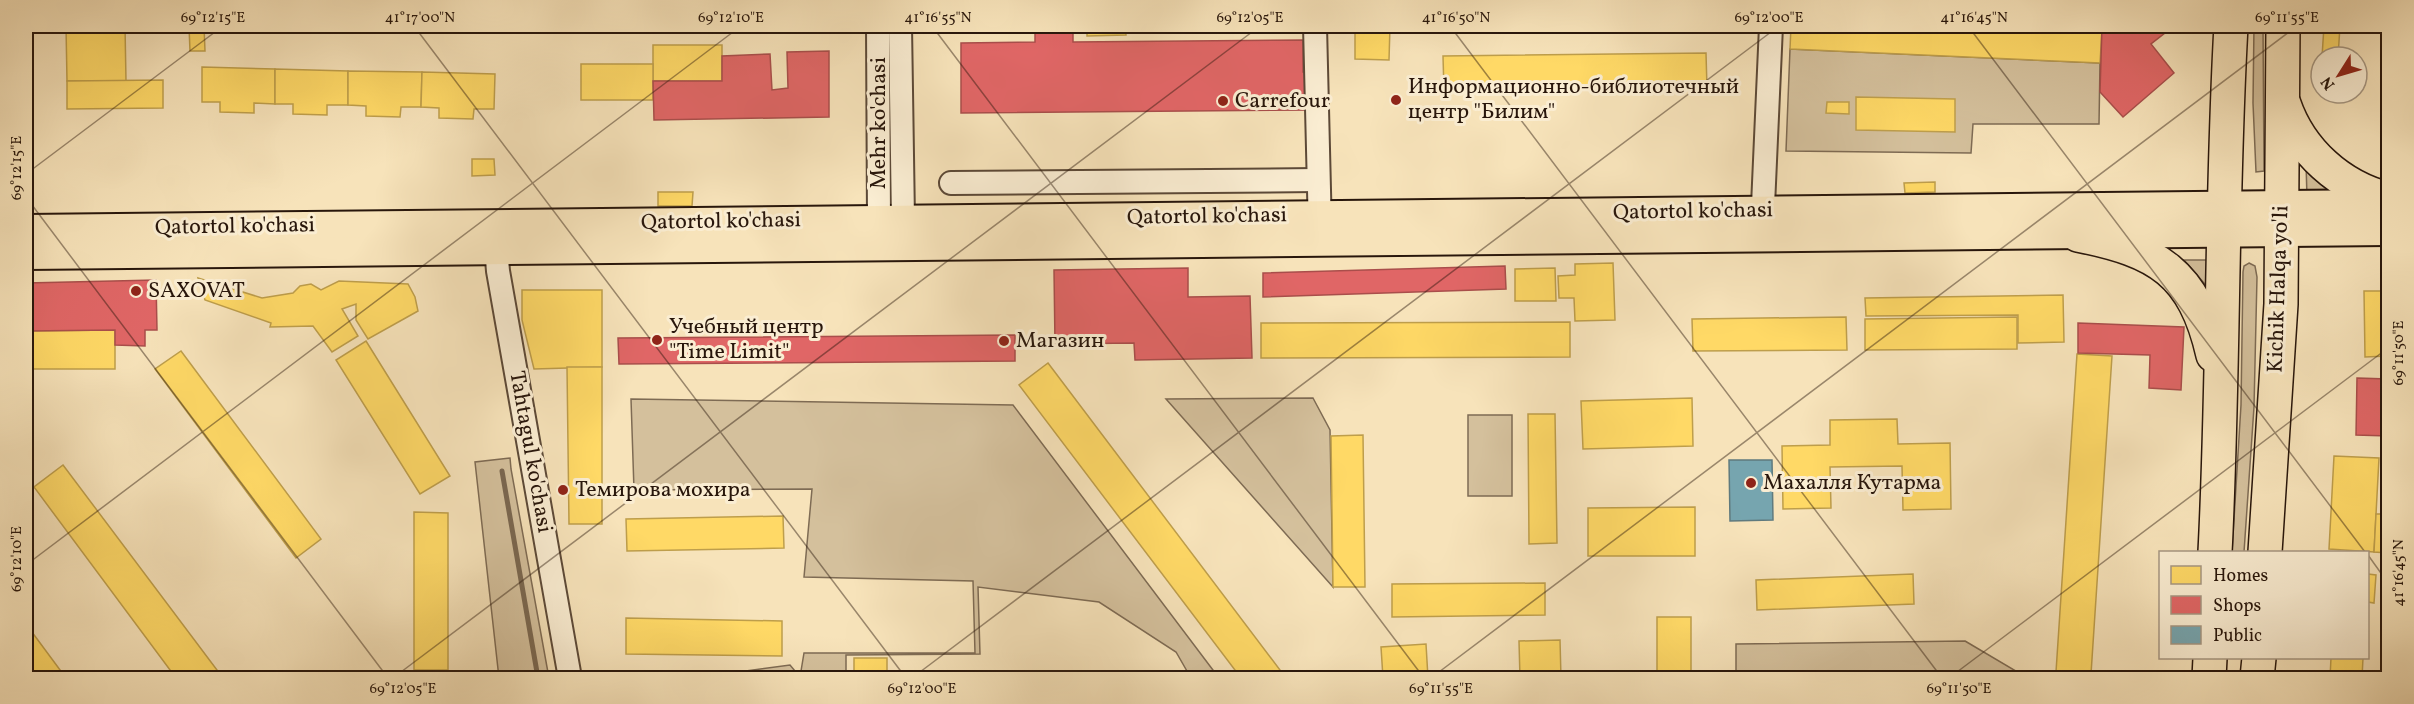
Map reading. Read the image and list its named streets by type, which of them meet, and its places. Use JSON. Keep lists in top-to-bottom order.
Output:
{
  "streets": {
    "highway": ["Kichik Halqa yo'li"],
    "main road": ["Qatortol ko'chasi"],
    "street": ["Mehr ko'chasi", "Tahtagul ko'chasi"]
  },
  "crossings": [
    ["Mehr ko'chasi", "Qatortol ko'chasi"],
    ["Qatortol ko'chasi", "Kichik Halqa yo'li"],
    ["Qatortol ko'chasi", "Tahtagul ko'chasi"]
  ],
  "places": [
    "Информационно-библиотечный центр \"Билим\"",
    "Carrefour",
    "SAXOVAT",
    "Учебный центр \"Time Limit\"",
    "Магазин",
    "Махалля Кутарма",
    "Темирова мохира"
  ],
  "legend": ["Homes", "Shops", "Public"],
  "north": "bottom left",
  "coordinates": [
    "69°12'15\"E",
    "41°17'00\"N",
    "69°12'10\"E",
    "41°16'55\"N",
    "69°12'05\"E",
    "41°16'50\"N",
    "69°12'00\"E",
    "41°16'45\"N",
    "69°11'55\"E",
    "69°11'50\"E"
  ]
}
